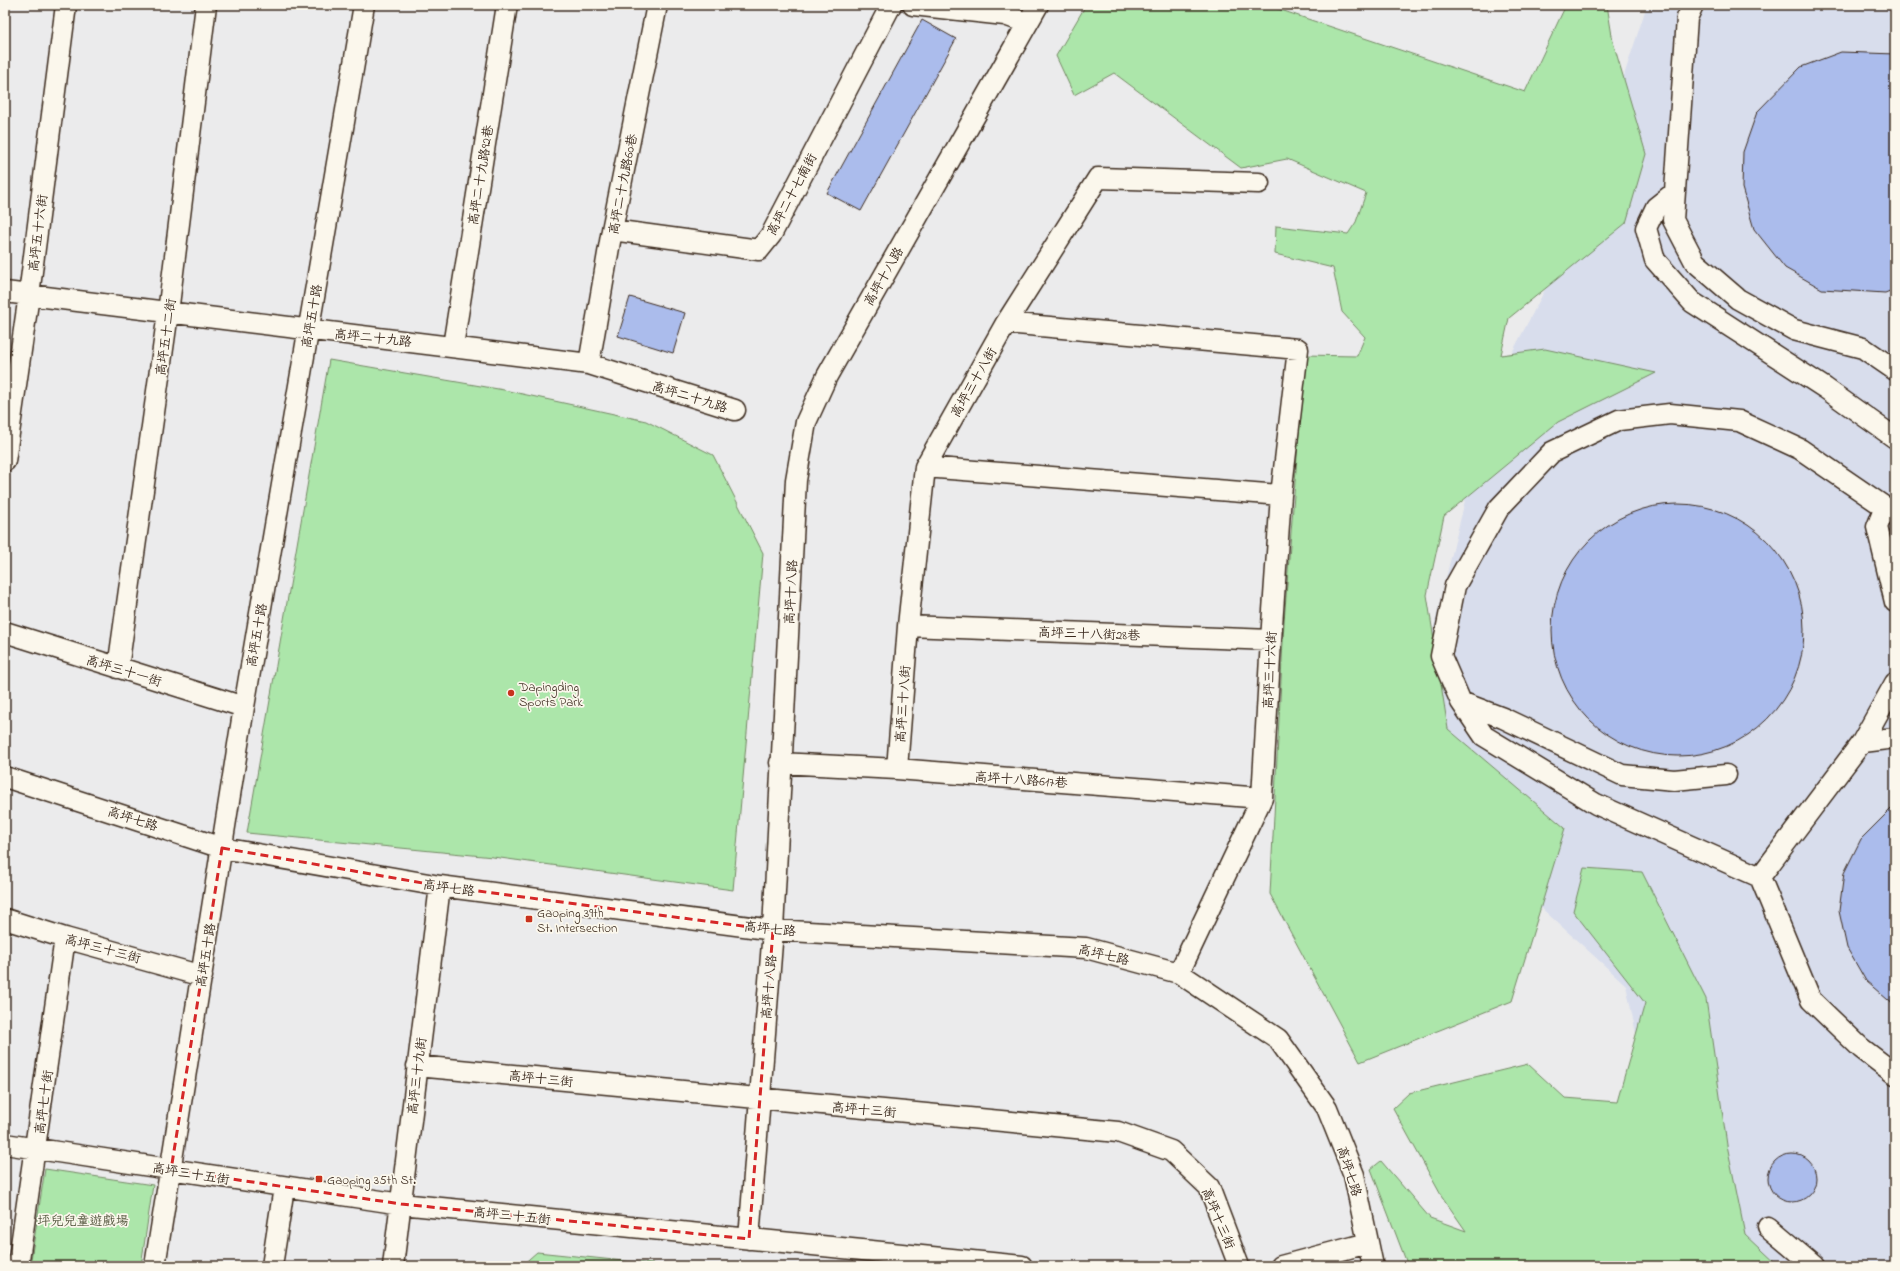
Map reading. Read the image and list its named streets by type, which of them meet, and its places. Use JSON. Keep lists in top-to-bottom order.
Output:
{
  "streets": {
    "street": [
      "高坪二十九路92巷",
      "高坪二十九路60巷",
      "高坪二十七南街",
      "高坪五十六街",
      "高坪十八路",
      "高坪五十路",
      "高坪五十二街",
      "高坪二十九路",
      "高坪三十八街",
      "高坪三十八街28巷",
      "高坪三十一街",
      "高坪三十六街",
      "高坪十八路617巷",
      "高坪七路",
      "高坪三十三街",
      "高坪三十九街",
      "高坪十三街",
      "高坪七十街",
      "高坪三十五街"
    ]
  },
  "crossings": [
    ["高坪二十九路92巷", "高坪二十九路"],
    ["高坪二十九路60巷", "高坪二十七南街"],
    ["高坪二十九路60巷", "高坪二十九路"],
    ["高坪五十六街", "高坪二十九路"],
    ["高坪十八路", "高坪十八路617巷"],
    ["高坪十八路", "高坪七路"],
    ["高坪十八路", "高坪十三街"],
    ["高坪十八路", "高坪三十五街"],
    ["高坪五十路", "高坪二十九路"],
    ["高坪五十路", "高坪三十一街"],
    ["高坪五十路", "高坪七路"],
    ["高坪五十路", "高坪三十三街"],
    ["高坪五十路", "高坪三十五街"],
    ["高坪五十二街", "高坪二十九路"],
    ["高坪五十二街", "高坪三十一街"],
    ["高坪三十八街", "高坪三十八街28巷"],
    ["高坪三十八街", "高坪三十六街"],
    ["高坪三十八街", "高坪十八路617巷"],
    ["高坪三十八街28巷", "高坪三十六街"],
    ["高坪三十六街", "高坪十八路617巷"],
    ["高坪三十六街", "高坪七路"],
    ["高坪七路", "高坪三十九街"],
    ["高坪三十三街", "高坪七十街"],
    ["高坪三十九街", "高坪十三街"],
    ["高坪三十九街", "高坪三十五街"],
    ["高坪七十街", "高坪三十五街"]
  ],
  "parks": ["坪兒兒童遊戲場"],
  "places": {
    "other": ["Dapingding Sports Park"],
    "transit": ["Gaoping 39th St. Intersection", "Gaoping 35th St."]
  }
}
